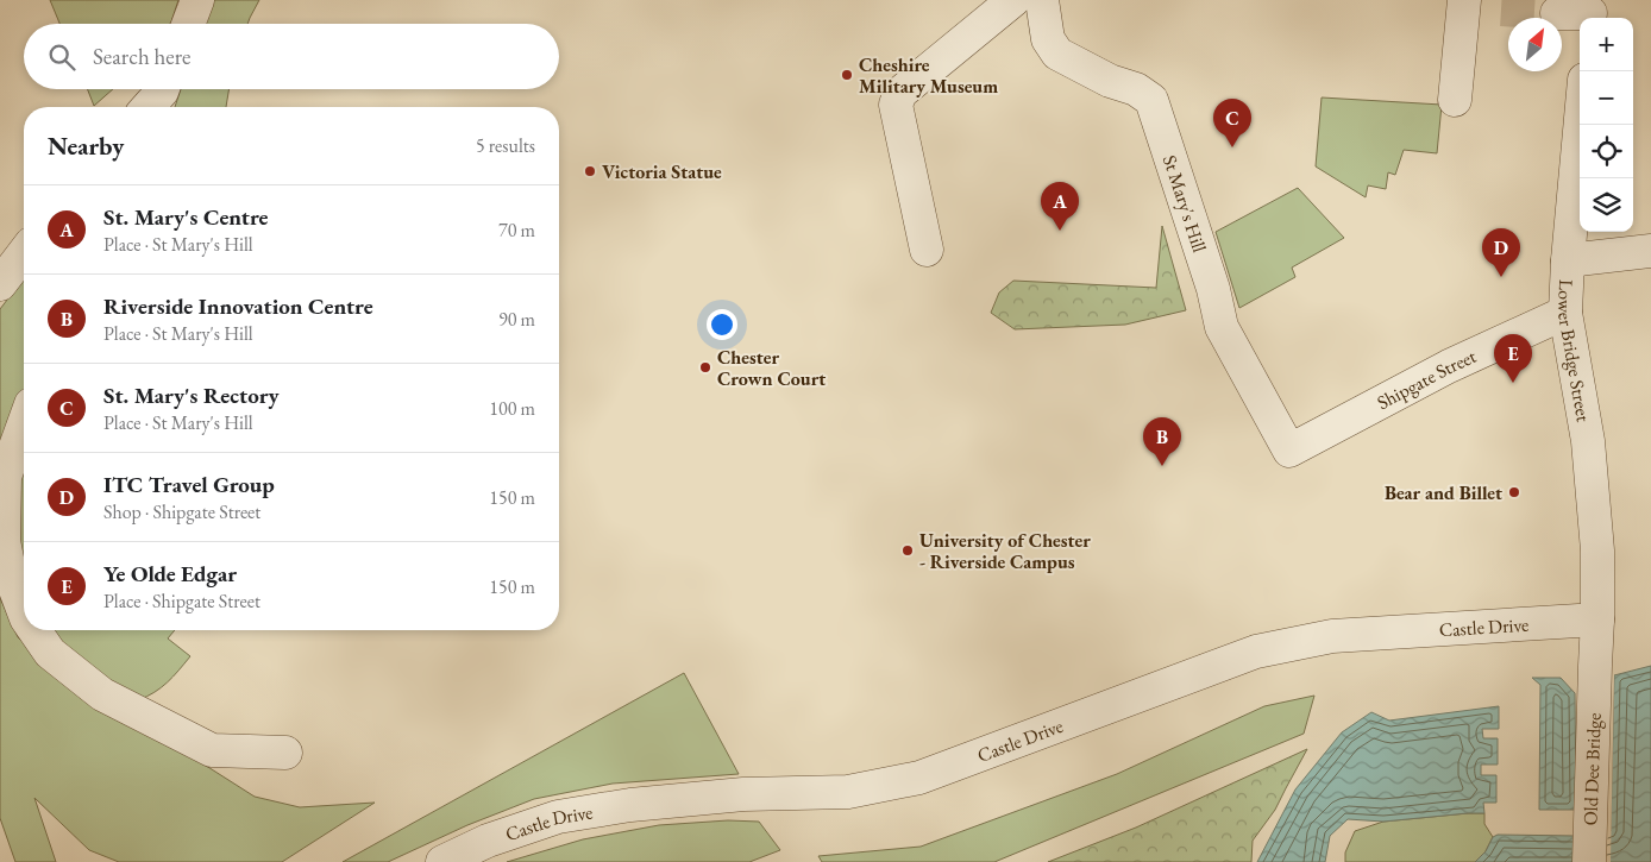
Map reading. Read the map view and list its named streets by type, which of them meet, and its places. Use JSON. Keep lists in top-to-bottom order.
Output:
{
  "streets": {
    "street": [
      "St Mary's Hill",
      "Lower Bridge Street",
      "Shipgate Street",
      "Castle Drive",
      "Old Dee Bridge"
    ]
  },
  "crossings": [
    ["St Mary's Hill", "Shipgate Street"],
    ["Lower Bridge Street", "Shipgate Street"],
    ["Lower Bridge Street", "Castle Drive"],
    ["Lower Bridge Street", "Old Dee Bridge"]
  ],
  "places": [
    "Cheshire Military Museum",
    "Victoria Statue",
    "Chester Crown Court",
    "Bear and Billet",
    "University of Chester - Riverside Campus"
  ],
  "north": "top right",
  "page": {
    "map_buttons": ["+", "−"],
    "search": "Search here",
    "pins": [
      "C",
      "A",
      "D",
      "E",
      "B"
    ],
    "heading": ["Nearby", "5 results"],
    "list": [
      {
        "mark": "A",
        "name": "St. Mary's Centre",
        "note": "Place · St Mary's Hill",
        "value": "70 m"
      },
      {
        "mark": "B",
        "name": "Riverside Innovation Centre",
        "note": "Place · St Mary's Hill",
        "value": "90 m"
      },
      {
        "mark": "C",
        "name": "St. Mary's Rectory",
        "note": "Place · St Mary's Hill",
        "value": "100 m"
      },
      {
        "mark": "D",
        "name": "ITC Travel Group",
        "note": "Shop · Shipgate Street",
        "value": "150 m"
      },
      {
        "mark": "E",
        "name": "Ye Olde Edgar",
        "note": "Place · Shipgate Street",
        "value": "150 m"
      }
    ]
  }
}
